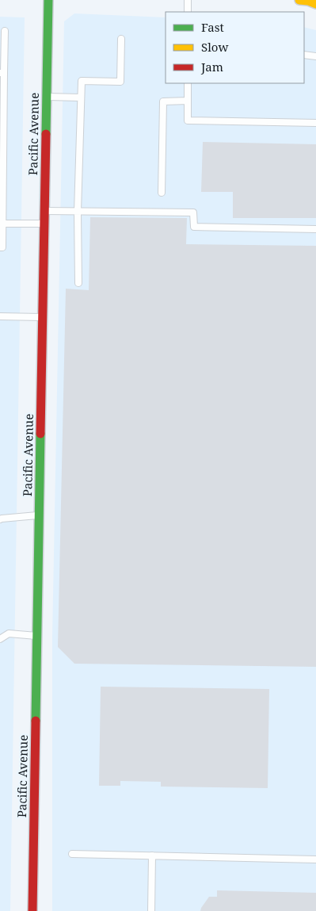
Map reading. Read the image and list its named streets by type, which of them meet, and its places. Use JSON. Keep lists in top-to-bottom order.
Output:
{
  "streets": {
    "street": ["Pacific Avenue"]
  },
  "legend": ["Fast", "Slow", "Jam"]
}
